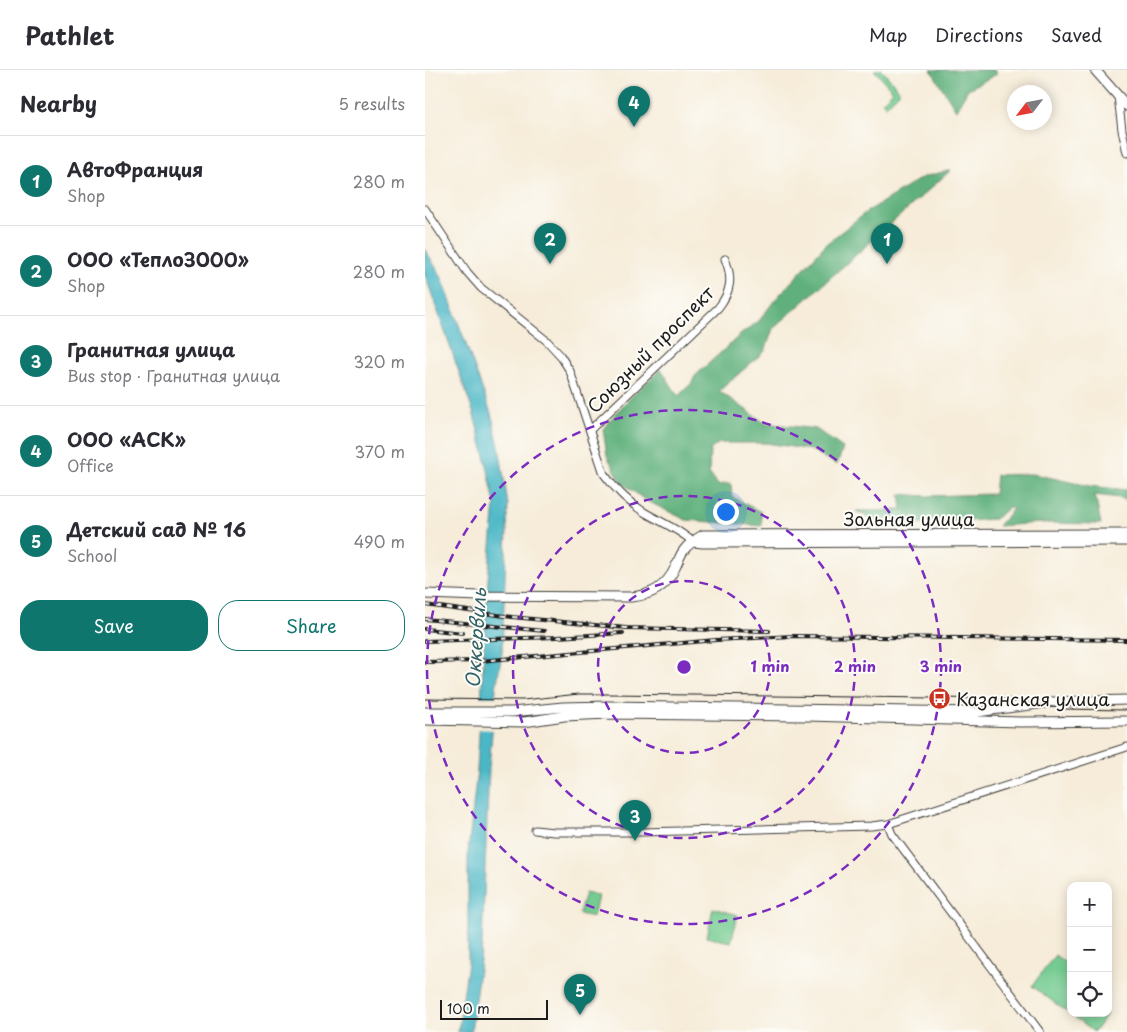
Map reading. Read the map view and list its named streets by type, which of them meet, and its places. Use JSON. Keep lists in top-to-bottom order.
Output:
{
  "streets": {
    "street": ["Союзный проспект", "Зольная улица"]
  },
  "water": ["Оккервиль"],
  "places": {
    "bus stop": ["Казанская улица"]
  },
  "scale_bar": "100 m",
  "north": "bottom left",
  "page": {
    "header": "Pathlet",
    "nav": ["Map", "Directions", "Saved"],
    "heading": ["Nearby", "5 results"],
    "pins": [
      "4",
      "1",
      "2",
      "3",
      "5"
    ],
    "list": [
      {
        "mark": "1",
        "name": "АвтоФранция",
        "note": "Shop",
        "value": "280 m"
      },
      {
        "mark": "2",
        "name": "ООО «Тепло3000»",
        "note": "Shop",
        "value": "280 m"
      },
      {
        "mark": "3",
        "name": "Гранитная улица",
        "note": "Bus stop · Гранитная улица",
        "value": "320 m"
      },
      {
        "mark": "4",
        "name": "ООО «АСК»",
        "note": "Office",
        "value": "370 m"
      },
      {
        "mark": "5",
        "name": "Детский сад № 16",
        "note": "School",
        "value": "490 m"
      }
    ],
    "buttons": ["Save", "Share"],
    "map_buttons": ["+", "−"],
    "scale": "100 m"
  },
  "rings": ["1 min", "2 min", "3 min"]
}
